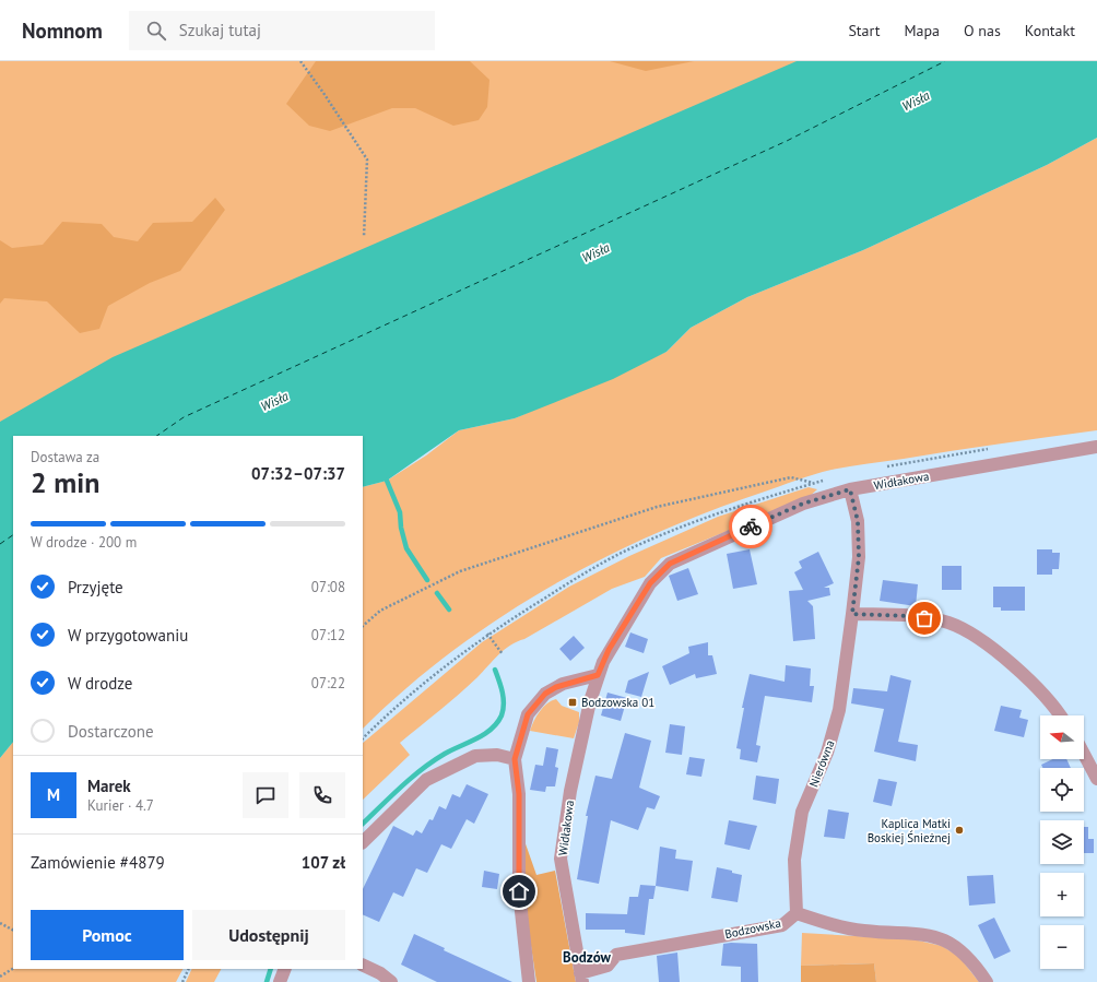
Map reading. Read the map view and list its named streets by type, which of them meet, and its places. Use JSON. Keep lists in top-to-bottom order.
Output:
{
  "streets": {
    "street": ["Widłakowa", "Nierówna", "Bodzowska"]
  },
  "crossings": [
    ["Widłakowa", "Nierówna"],
    ["Widłakowa", "Bodzowska"],
    ["Nierówna", "Bodzowska"]
  ],
  "districts": ["Bodzów"],
  "water": ["Wisła"],
  "places": {
    "transit": ["Bodzowska 01"],
    "other": ["Kaplica Matki Boskiej Śnieżnej"]
  },
  "north": "left",
  "page": {
    "header": "Nomnom",
    "search": "Szukaj tutaj",
    "nav": [
      "Start",
      "Mapa",
      "O nas",
      "Kontakt"
    ],
    "heading": ["2 min", "Dostawa za", "07:32–07:37"],
    "panel": [
      "Marek",
      "Kurier · 4.7",
      "Zamówienie #4879",
      "107 zł"
    ],
    "bar": "W drodze · 200 m",
    "list": [
      ["Przyjęte", "07:08"],
      ["W przygotowaniu", "07:12"],
      ["W drodze", "07:22"],
      "Dostarczone"
    ],
    "map_buttons": ["+", "−"],
    "round": "M",
    "buttons": ["Pomoc", "Udostępnij"]
  }
}
